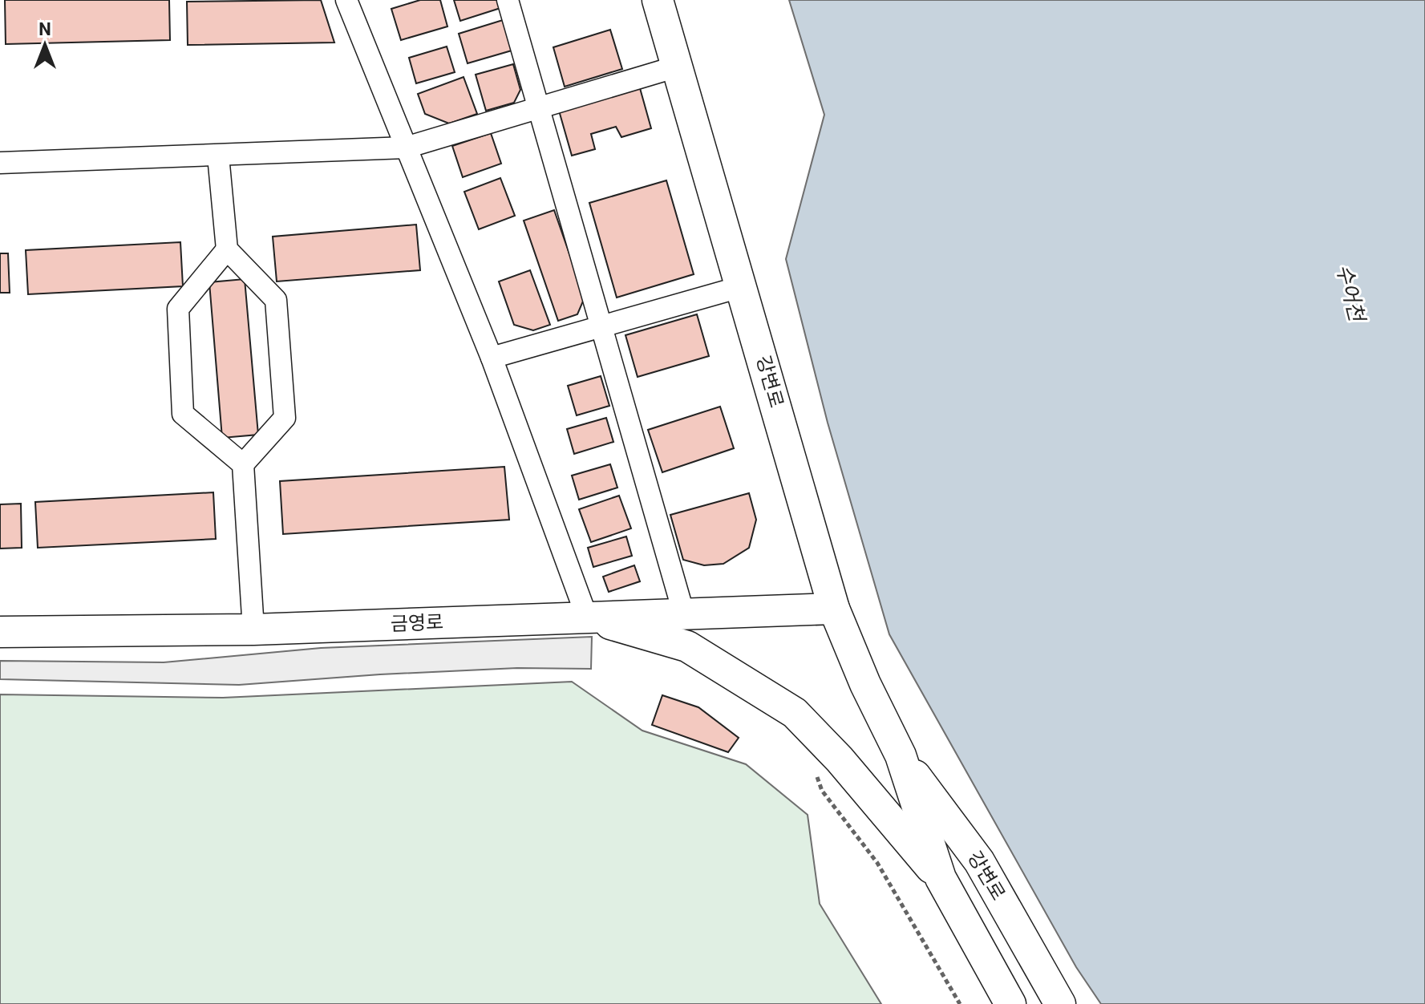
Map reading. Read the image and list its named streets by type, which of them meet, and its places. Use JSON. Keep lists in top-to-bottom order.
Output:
{
  "streets": {
    "main road": ["강변로", "금영로"]
  },
  "crossings": [
    ["강변로", "금영로"]
  ],
  "water": ["수어천"],
  "north": "top"
}
